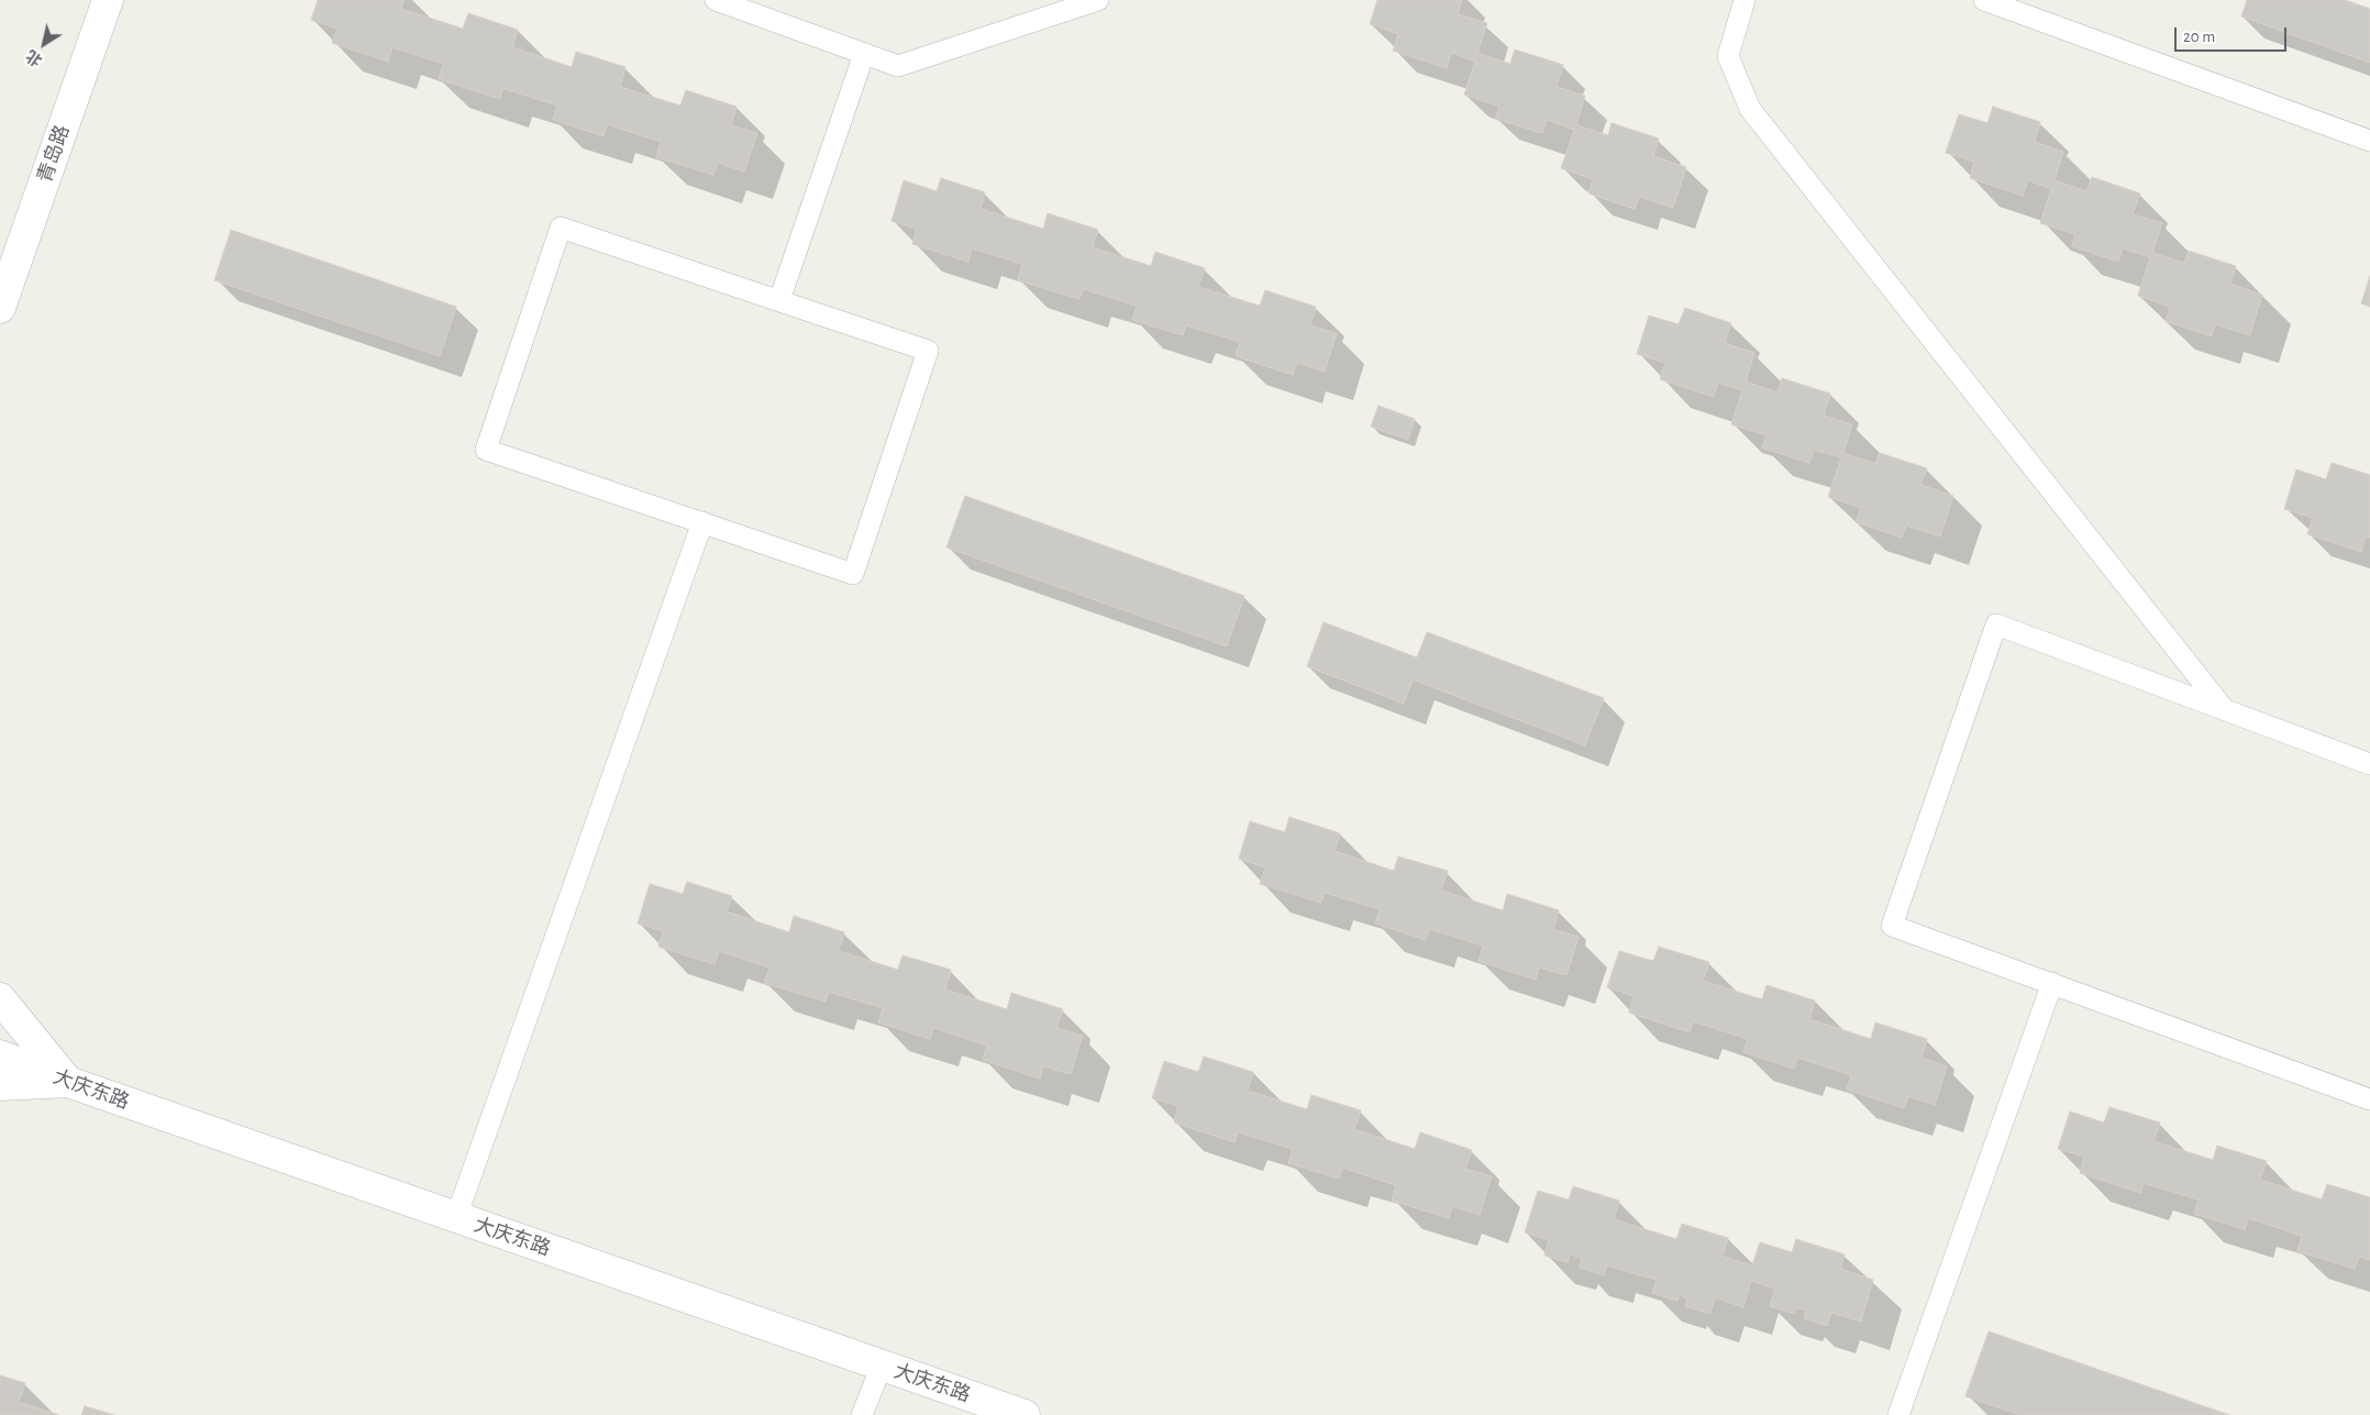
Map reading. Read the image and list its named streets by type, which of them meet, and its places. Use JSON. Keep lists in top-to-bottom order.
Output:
{
  "streets": {
    "main road": ["青岛路", "大庆东路"]
  },
  "scale_bar": "20 m",
  "north": "bottom left"
}
